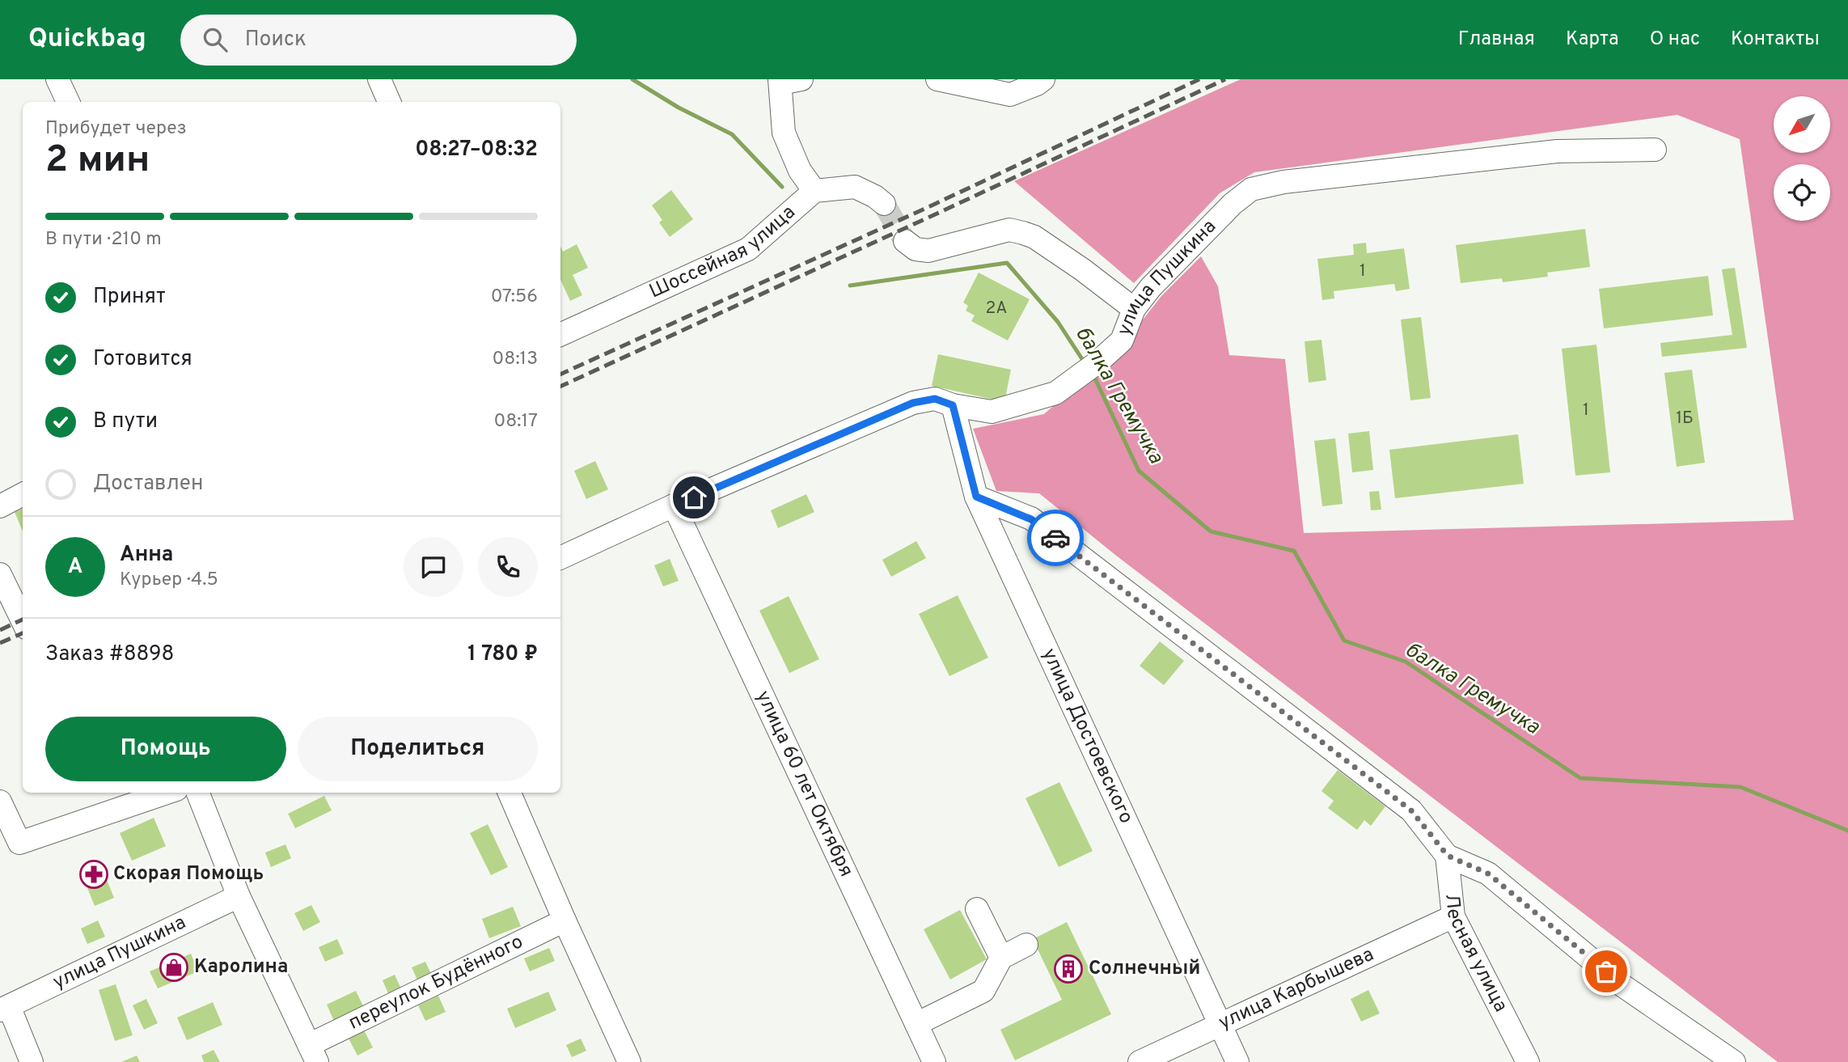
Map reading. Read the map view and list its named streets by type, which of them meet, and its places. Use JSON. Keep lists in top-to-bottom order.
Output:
{
  "streets": {
    "street": [
      "Шоссейная улица",
      "улица Пушкина",
      "улица Достоевского",
      "улица 60 лет Октября",
      "Лесная улица",
      "переулок Будённого",
      "улица Карбышева"
    ]
  },
  "crossings": [
    ["улица Пушкина", "улица Достоевского"],
    ["улица Пушкина", "улица 60 лет Октября"],
    ["улица Достоевского", "улица Карбышева"],
    ["Лесная улица", "улица Карбышева"]
  ],
  "water": ["балка Гремучка"],
  "places": {
    "pharmacy": ["Скорая Помощь"],
    "shop": ["Каролина"],
    "building": ["Солнечный"]
  },
  "house_numbers": [
    "1",
    "2А",
    "1",
    "1Б"
  ],
  "north": "bottom left",
  "page": {
    "header": "Quickbag",
    "search": "Поиск",
    "nav": [
      "Главная",
      "Карта",
      "О нас",
      "Контакты"
    ],
    "heading": ["2 мин", "Прибудет через", "08:27–08:32"],
    "panel": [
      "Анна",
      "Курьер · 4.5",
      "Заказ #8898",
      "1 780 ₽"
    ],
    "bar": "В пути · 210 m",
    "list": [
      ["Принят", "07:56"],
      ["Готовится", "08:13"],
      ["В пути", "08:17"],
      "Доставлен"
    ],
    "round": "А",
    "buttons": ["Помощь", "Поделиться"]
  }
}
